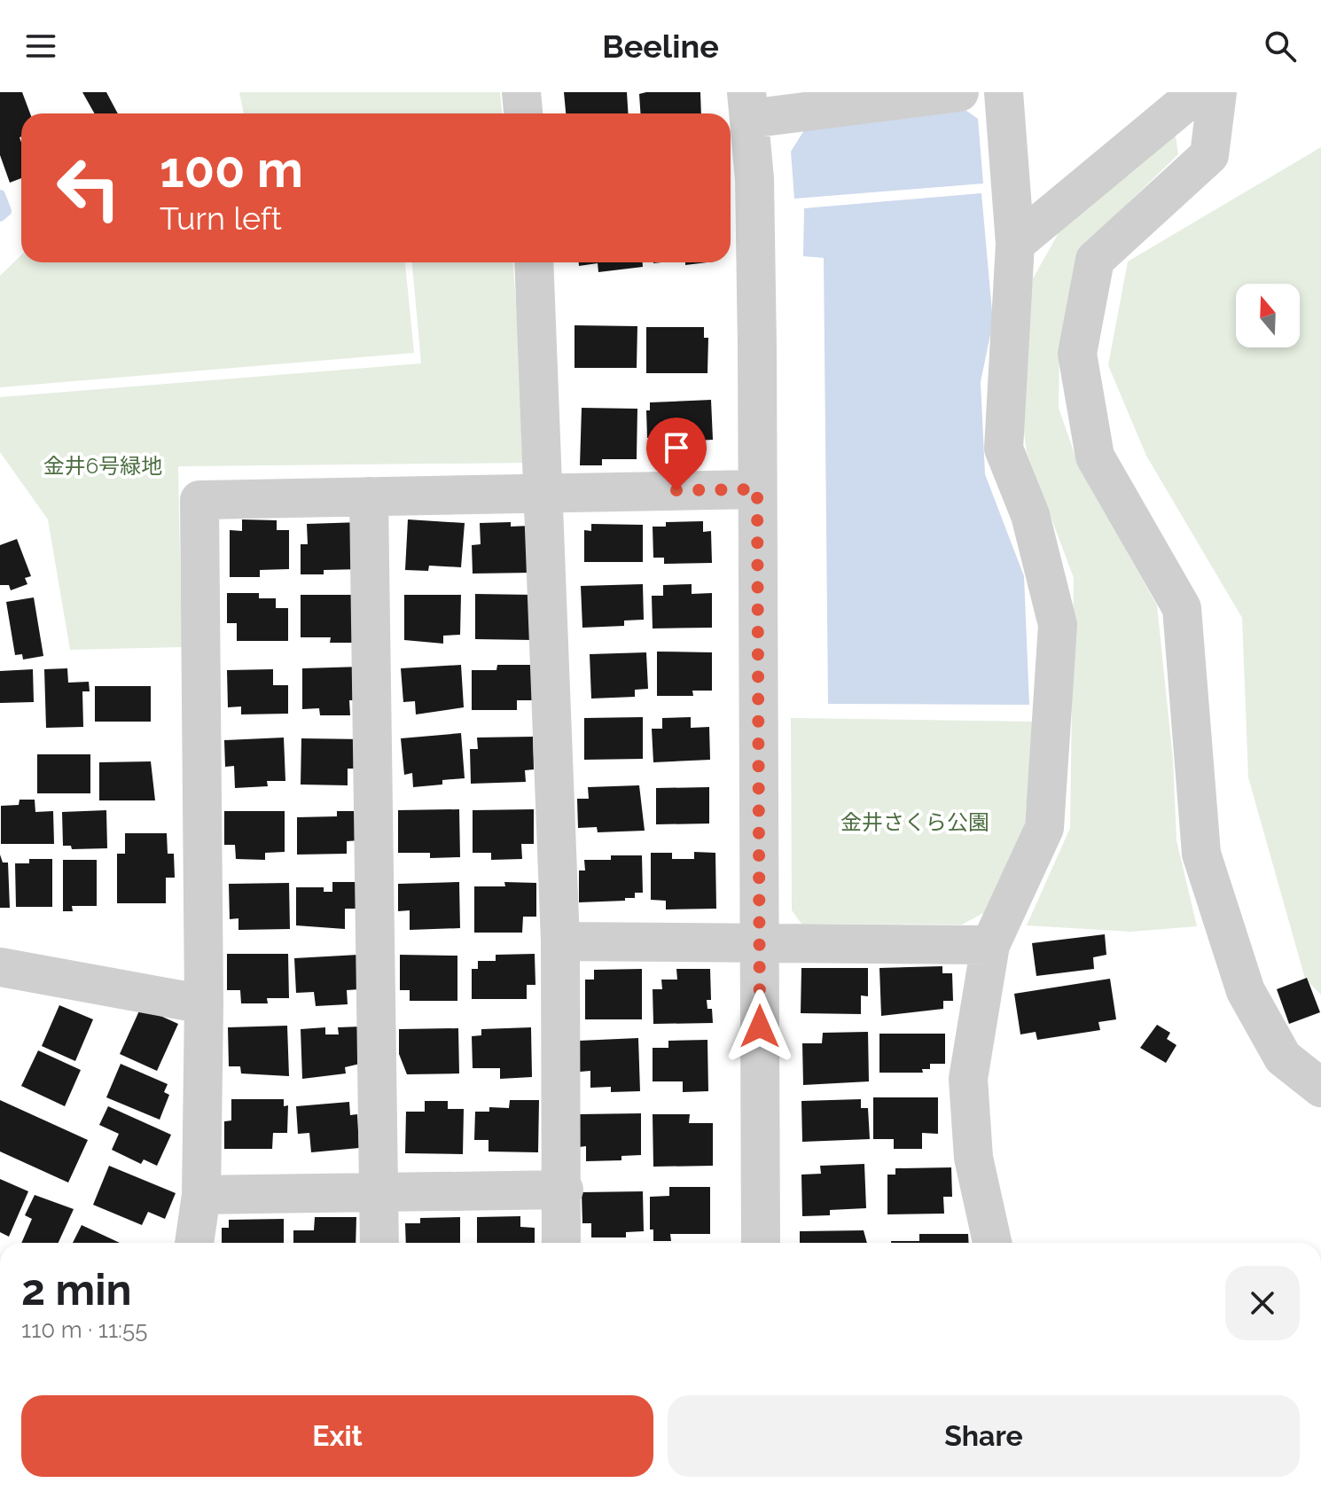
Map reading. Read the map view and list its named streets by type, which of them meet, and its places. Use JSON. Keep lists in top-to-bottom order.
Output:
{
  "parks": ["金井6号緑地", "金井さくら公園"],
  "north": "top",
  "page": {
    "header": "Beeline",
    "turn": ["100 m", "Turn left"],
    "heading": ["2 min", "110 m · 11:55"],
    "buttons": ["Exit", "Share"]
  }
}
